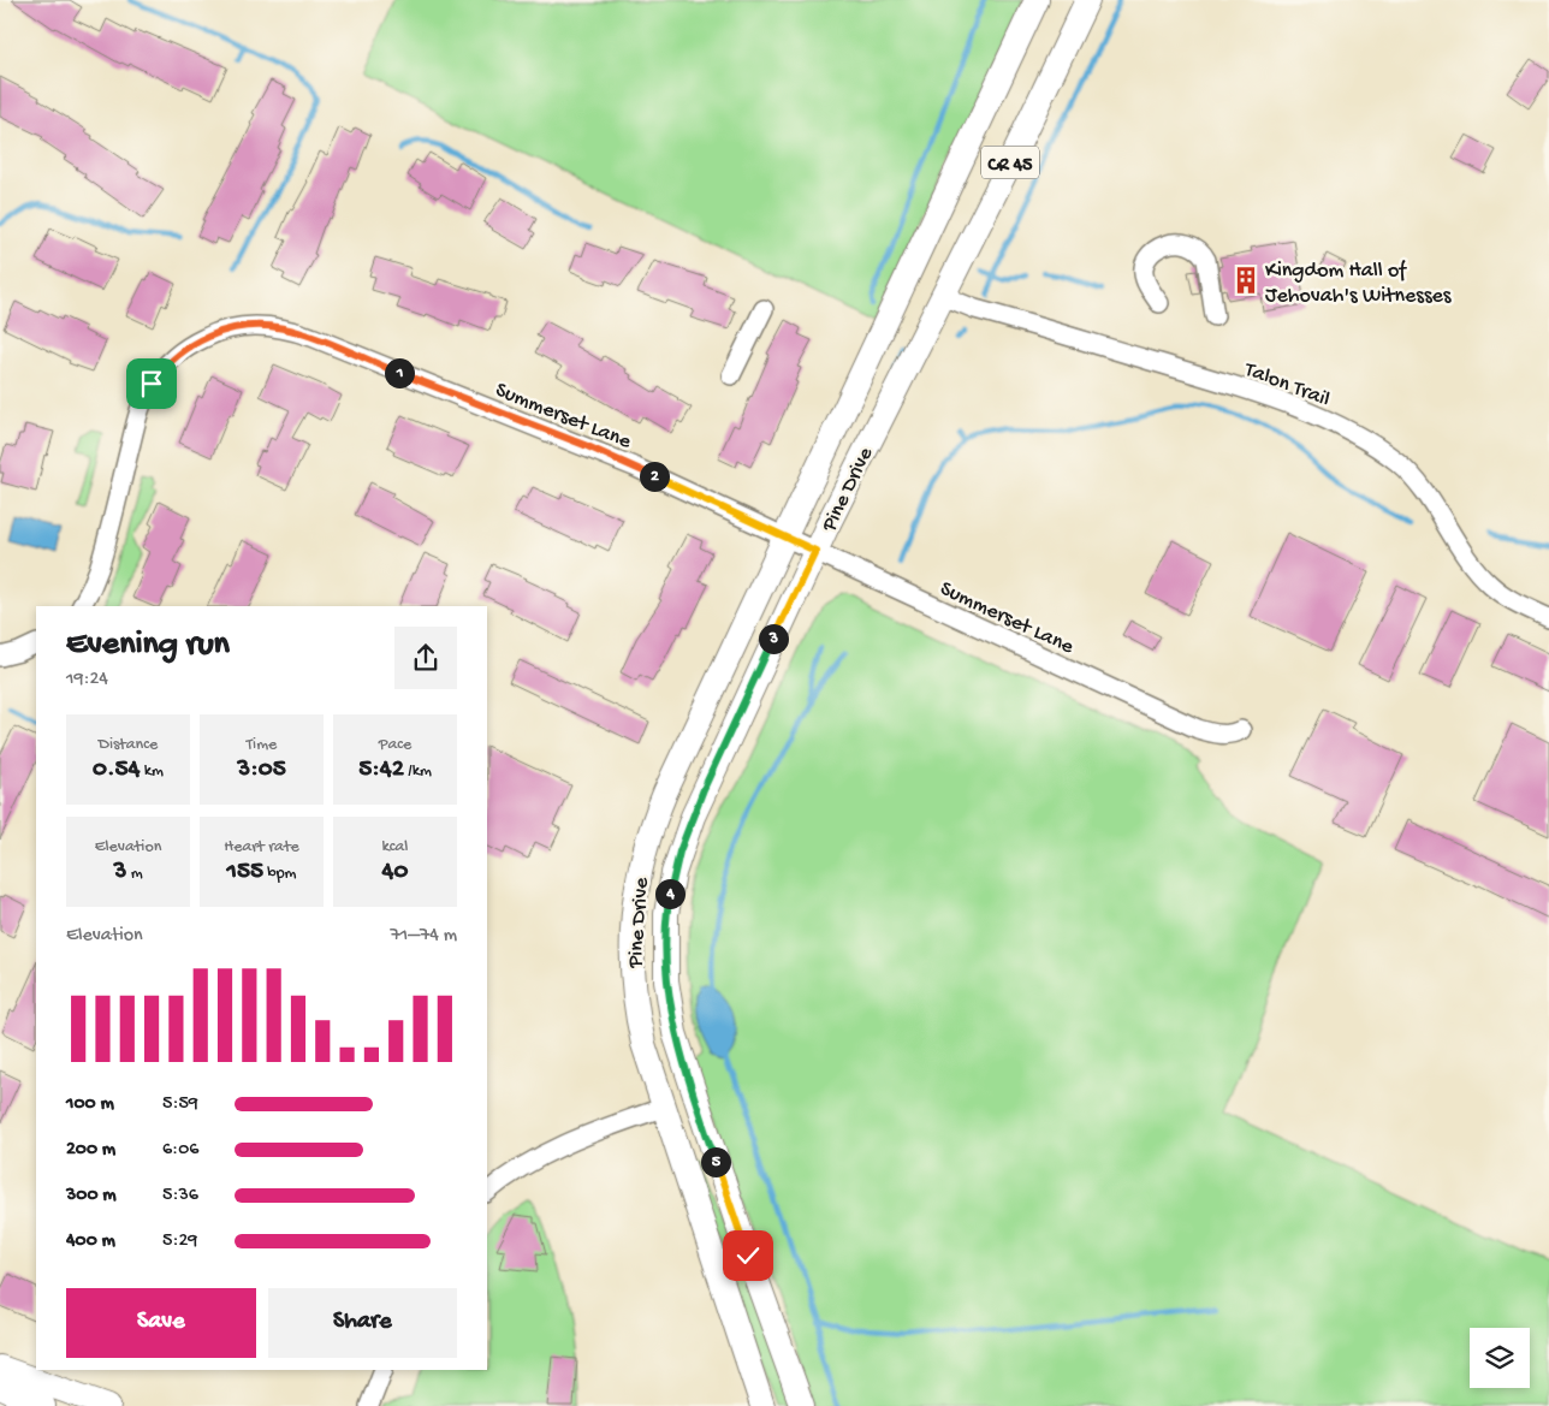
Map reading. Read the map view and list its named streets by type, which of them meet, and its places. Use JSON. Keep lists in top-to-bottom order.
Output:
{
  "streets": {
    "main road": ["CR 45", "Pine Drive"],
    "street": ["Talon Trail", "Summerset Lane"]
  },
  "crossings": [
    ["Talon Trail", "Pine Drive"],
    ["Summerset Lane", "Pine Drive"]
  ],
  "places": {
    "building": ["Kingdom Hall of Jehovah's Witnesses"]
  },
  "page": {
    "pins": [
      "1",
      "2",
      "3",
      "4",
      "5"
    ],
    "heading": ["Evening run", "19:24"],
    "stats": [
      ["Distance", "0.54 km"],
      ["Time", "3:05"],
      ["Pace", "5:42 /km"],
      ["Elevation", "3 m"],
      ["Heart rate", "155 bpm"],
      ["kcal", "40"]
    ],
    "chart": ["Elevation", "71–74 m"],
    "list": [
      {
        "name": "100 m",
        "note": "5:59"
      },
      {
        "name": "200 m",
        "note": "6:06"
      },
      {
        "name": "300 m",
        "note": "5:36"
      },
      {
        "name": "400 m",
        "note": "5:29"
      }
    ],
    "buttons": ["Save", "Share"]
  }
}
